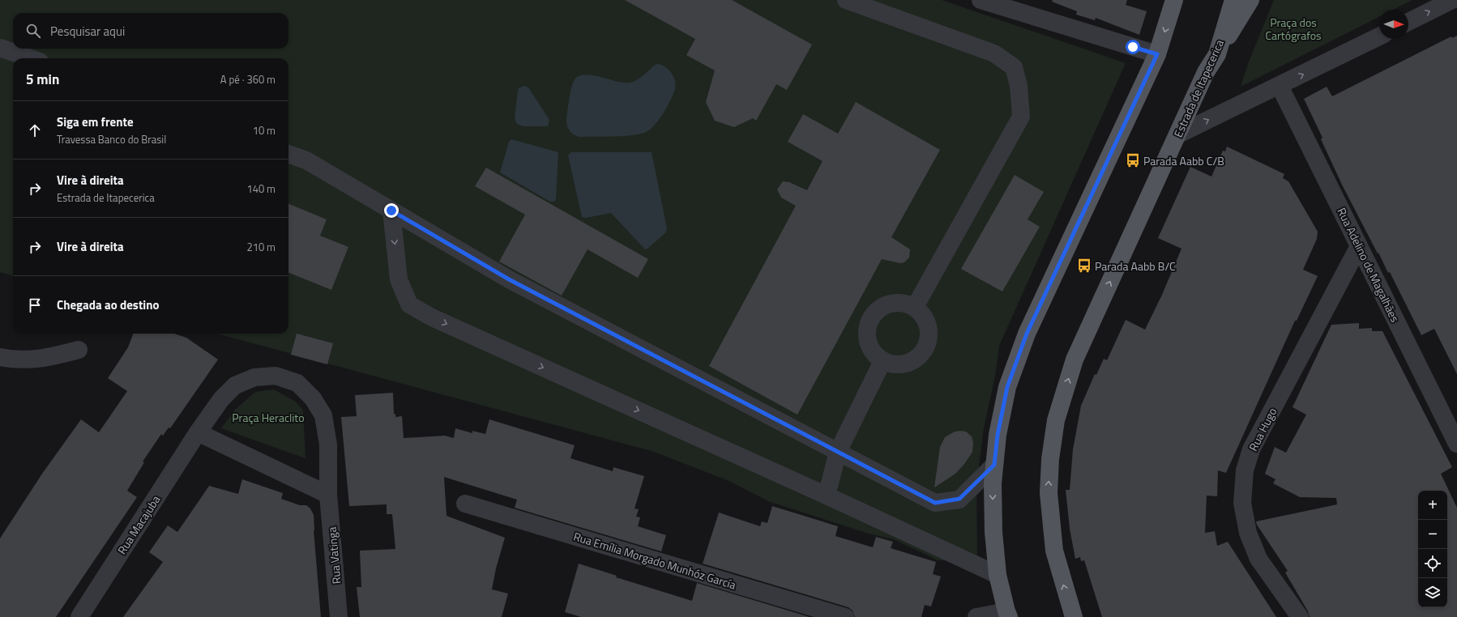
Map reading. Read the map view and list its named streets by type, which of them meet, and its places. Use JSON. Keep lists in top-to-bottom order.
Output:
{
  "streets": {
    "main road": ["Estrada de Itapecerica"],
    "street": [
      "Rua Adelino de Magalhães",
      "Rua Hugo",
      "Rua Macajuba",
      "Rua Vatinga",
      "Rua Emília Morgado Munhóz García"
    ]
  },
  "crossings": [
    ["Rua Adelino de Magalhães", "Rua Hugo"]
  ],
  "parks": ["Praça dos Cartógrafos", "Praça Heraclito"],
  "places": {
    "bus stop": ["Parada Aabb C/B", "Parada Aabb B/C"]
  },
  "north": "right",
  "page": {
    "search": "Pesquisar aqui",
    "heading": ["5 min", "A pé · 360 m"],
    "list": [
      ["Siga em frente", "Travessa Banco do Brasil", "10 m"],
      ["Vire à direita", "Estrada de Itapecerica", "140 m"],
      ["Vire à direita", "210 m"],
      "Chegada ao destino"
    ],
    "map_buttons": ["+", "−"]
  }
}
